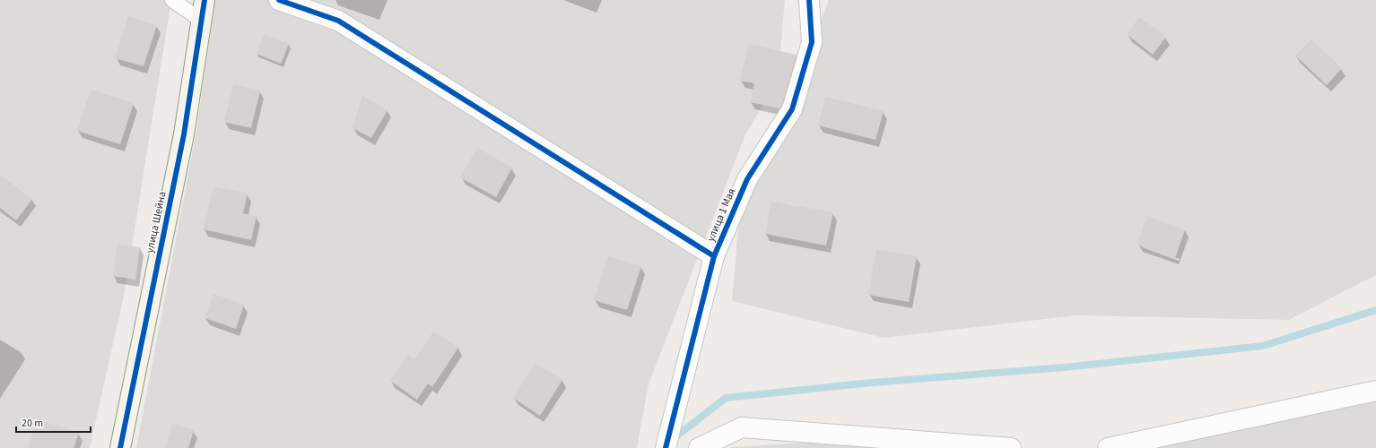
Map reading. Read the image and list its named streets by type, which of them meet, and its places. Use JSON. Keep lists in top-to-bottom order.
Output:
{
  "streets": {
    "street": ["улица 1 Мая", "улица Шейна"]
  },
  "scale_bar": "20 m"
}
